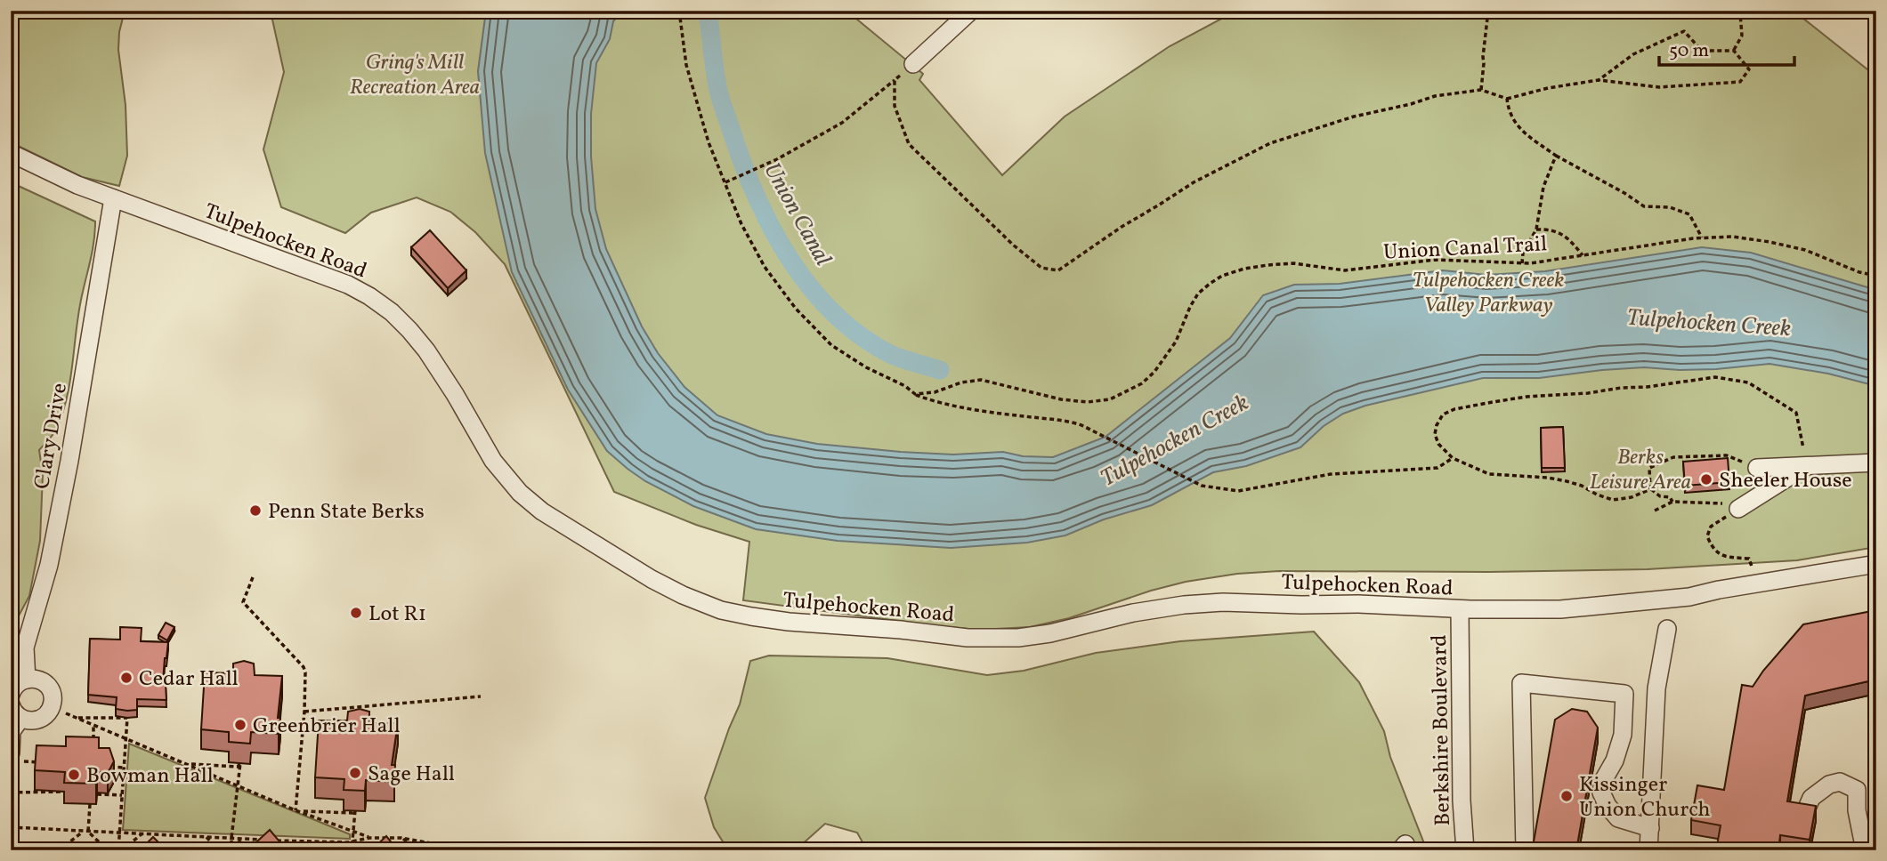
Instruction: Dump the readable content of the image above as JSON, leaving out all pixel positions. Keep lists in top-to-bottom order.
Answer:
{
  "streets": {
    "street": ["Tulpehocken Road", "Clary Drive", "Berkshire Boulevard"],
    "path": ["Union Canal Trail"]
  },
  "crossings": [
    ["Tulpehocken Road", "Clary Drive"],
    ["Tulpehocken Road", "Berkshire Boulevard"]
  ],
  "water": ["Union Canal", "Tulpehocken Creek"],
  "parks": ["Gring's Mill Recreation Area", "Tulpehocken Creek Valley Parkway", "Berks Leisure Area"],
  "places": [
    "Sheeler House",
    "Penn State Berks",
    "Lot R1",
    "Cedar Hall",
    "Greenbrier Hall",
    "Sage Hall",
    "Bowman Hall",
    "Kissinger Union Church"
  ],
  "scale_bar": "50 m"
}
